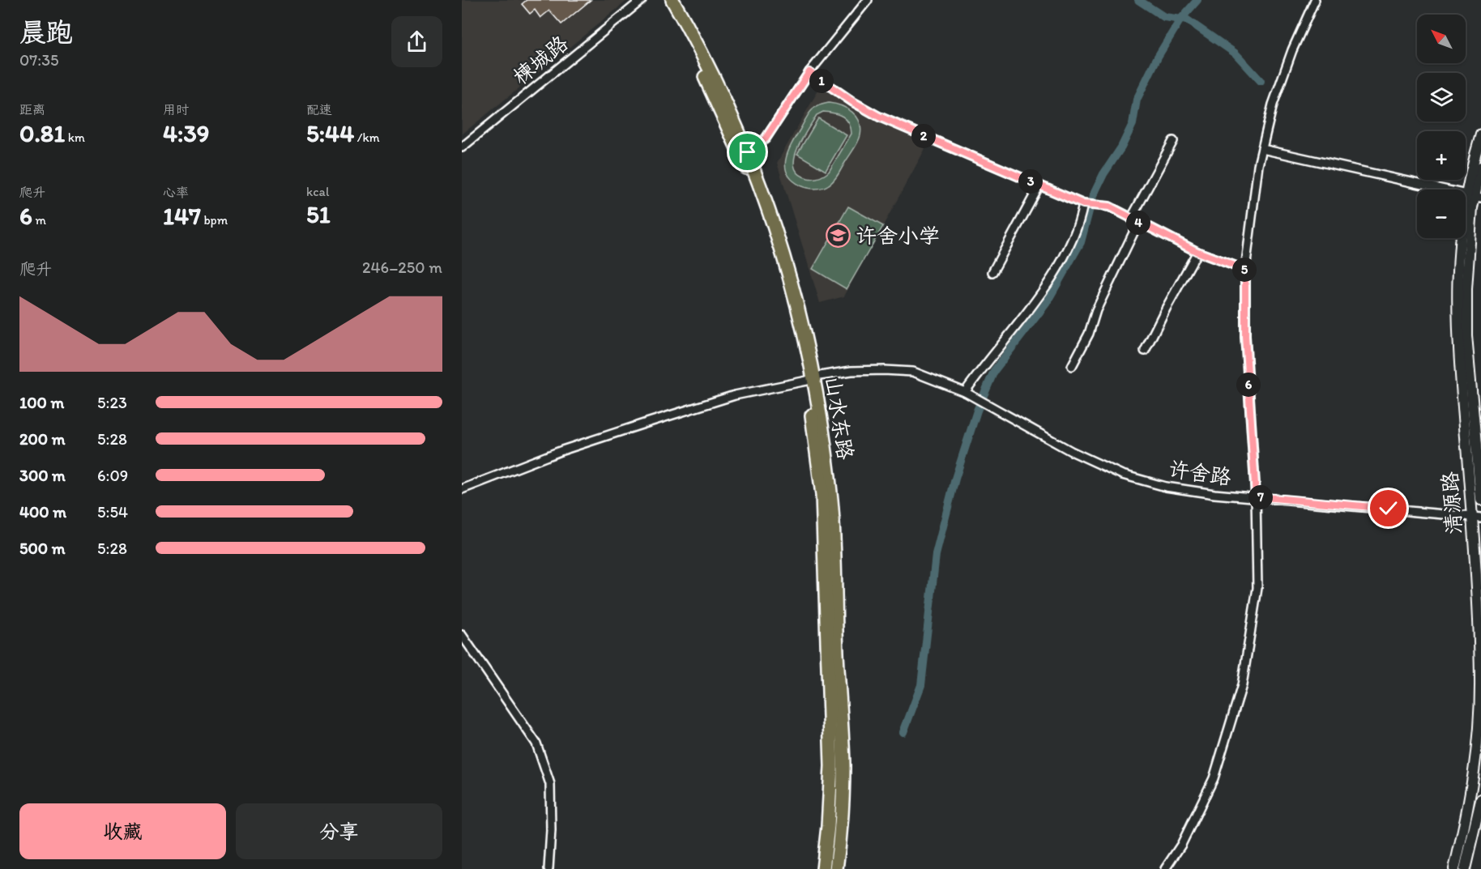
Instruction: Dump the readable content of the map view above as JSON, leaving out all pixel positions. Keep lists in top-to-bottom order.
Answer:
{
  "streets": {
    "highway": ["山水东路"],
    "street": ["楝城路", "许舍路", "清源路"]
  },
  "crossings": [
    ["山水东路", "许舍路"],
    ["许舍路", "清源路"]
  ],
  "places": {
    "school or university": ["许舍小学"]
  },
  "north": "top left",
  "page": {
    "heading": ["晨跑", "07:35"],
    "map_buttons": ["+", "−"],
    "pins": [
      "1",
      "2",
      "3",
      "4",
      "5",
      "6",
      "7"
    ],
    "stats": [
      ["距离", "0.81 km"],
      ["用时", "4:39"],
      ["配速", "5:44 /km"],
      ["爬升", "6 m"],
      ["心率", "147 bpm"],
      ["kcal", "51"]
    ],
    "chart": ["爬升", "246–250 m"],
    "list": [
      {
        "name": "100 m",
        "note": "5:23"
      },
      {
        "name": "200 m",
        "note": "5:28"
      },
      {
        "name": "300 m",
        "note": "6:09"
      },
      {
        "name": "400 m",
        "note": "5:54"
      },
      {
        "name": "500 m",
        "note": "5:28"
      }
    ],
    "buttons": ["收藏", "分享"]
  }
}
